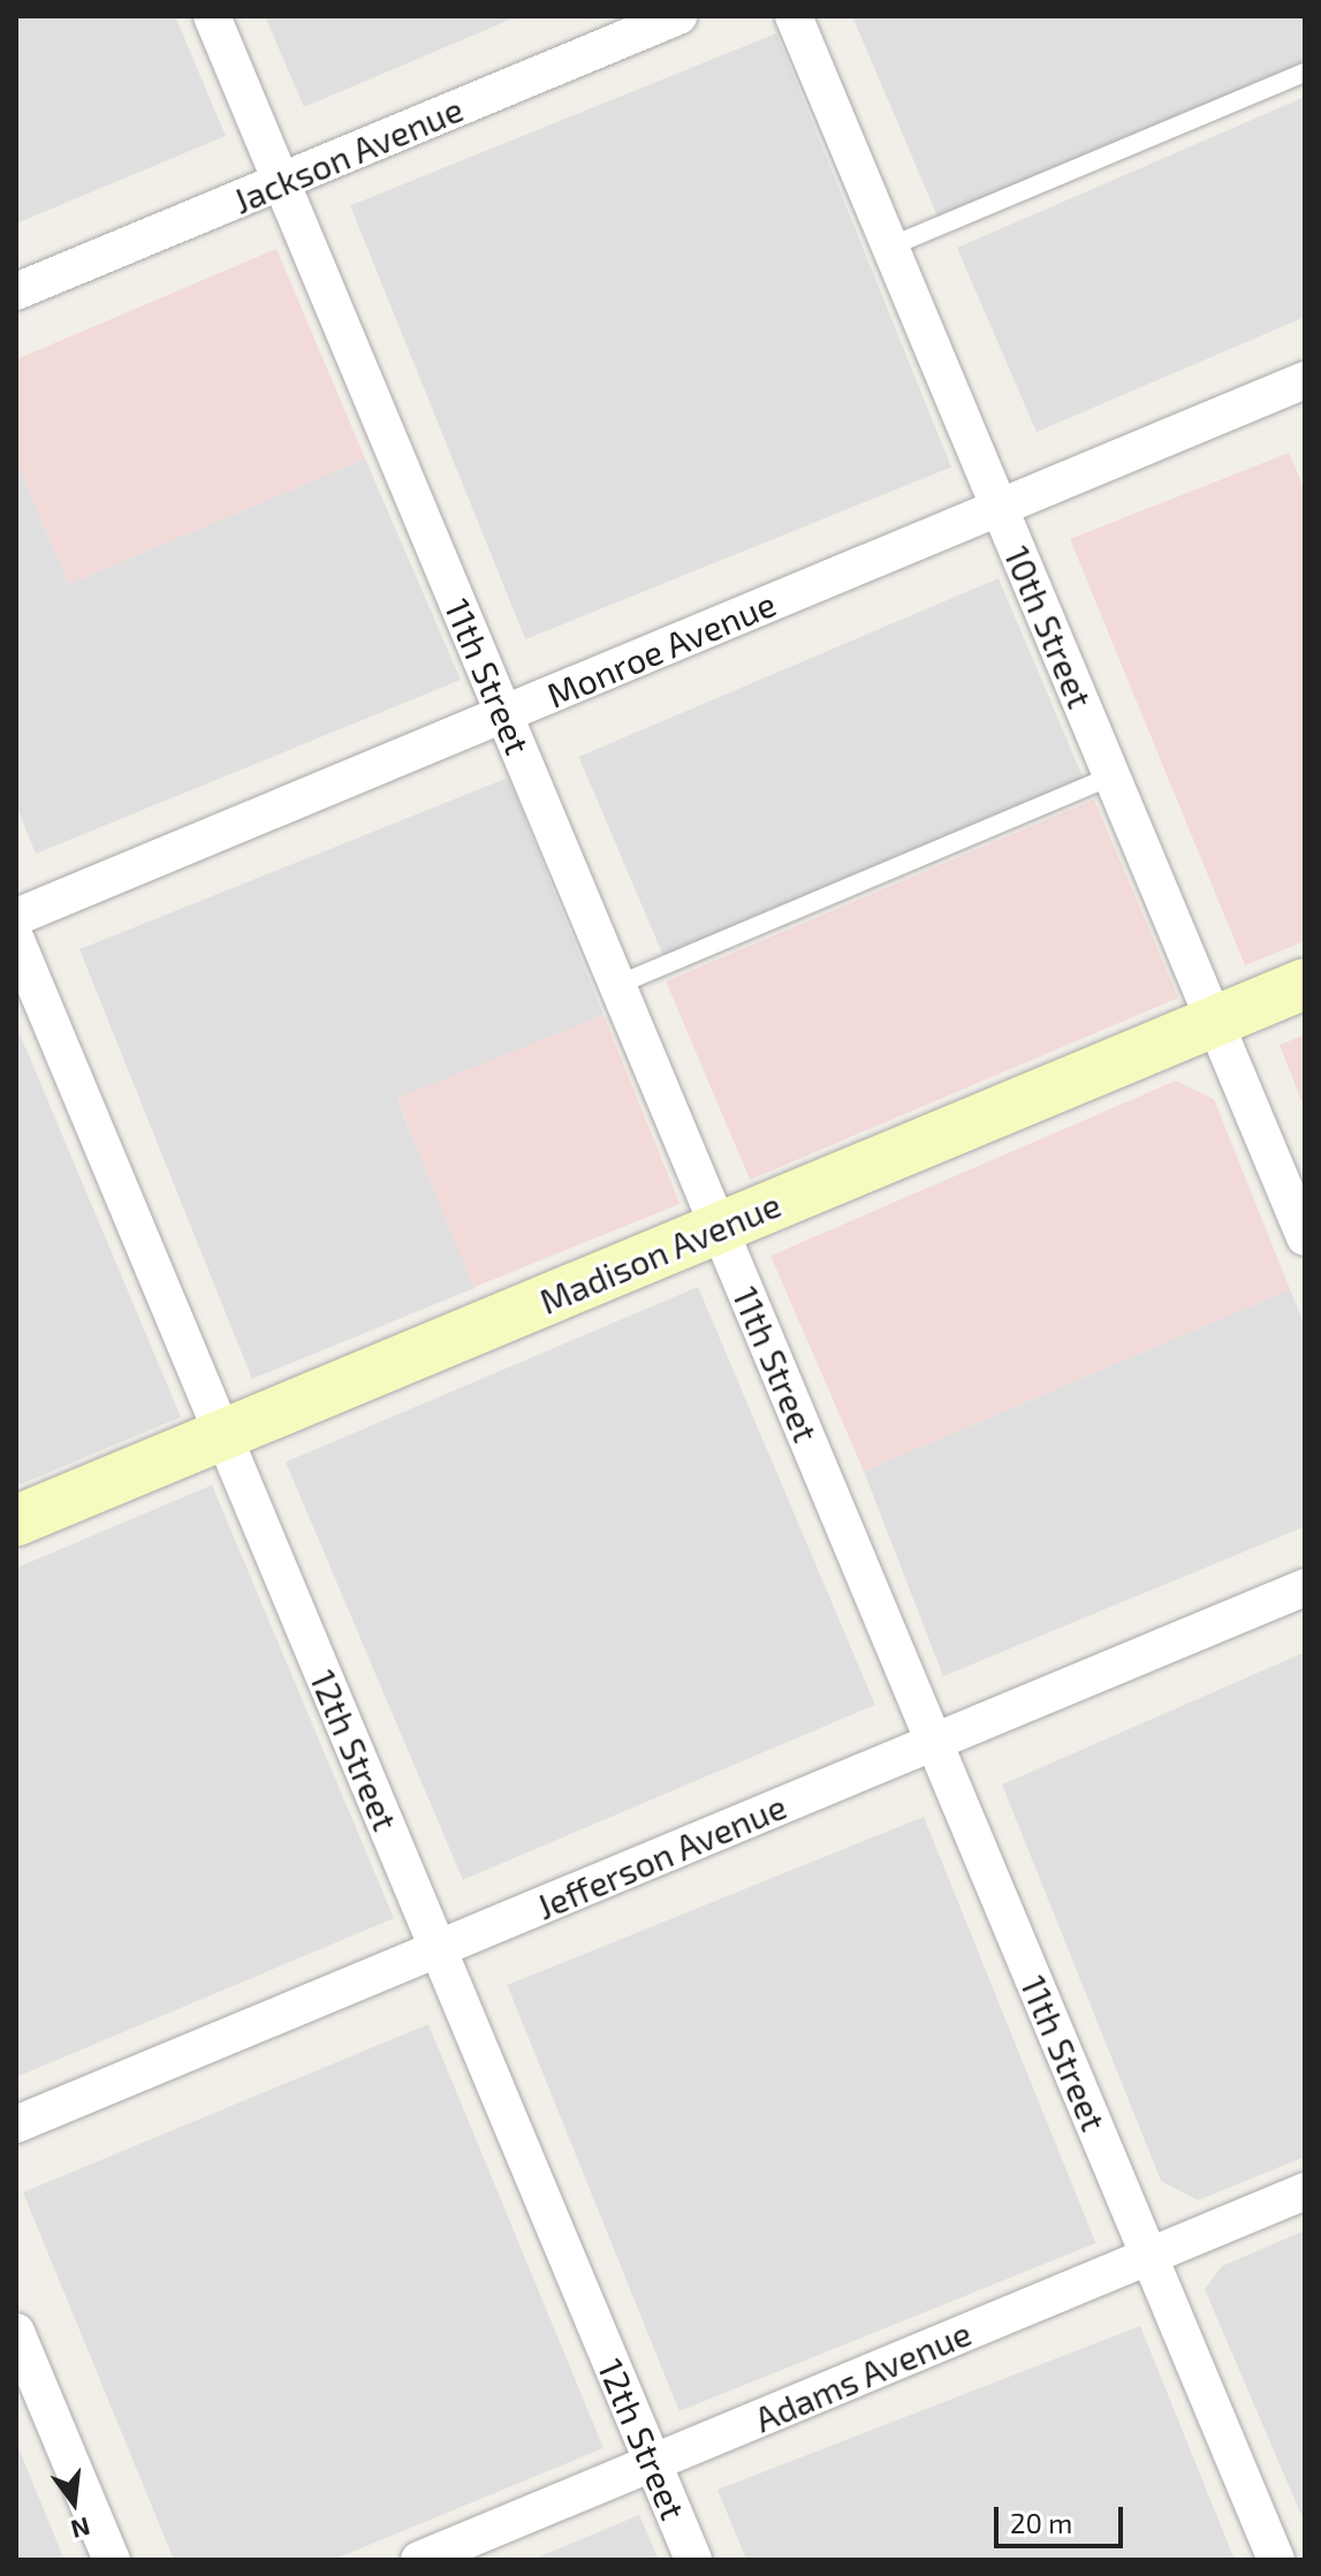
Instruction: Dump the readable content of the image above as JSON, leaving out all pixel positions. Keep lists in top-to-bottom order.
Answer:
{
  "streets": {
    "street": [
      "Jackson Avenue",
      "10th Street",
      "Monroe Avenue",
      "11th Street",
      "Madison Avenue",
      "12th Street",
      "Jefferson Avenue",
      "Adams Avenue"
    ]
  },
  "crossings": [
    ["Jackson Avenue", "11th Street"],
    ["10th Street", "Monroe Avenue"],
    ["10th Street", "Madison Avenue"],
    ["Monroe Avenue", "11th Street"],
    ["11th Street", "Madison Avenue"],
    ["11th Street", "Jefferson Avenue"],
    ["11th Street", "Adams Avenue"],
    ["Madison Avenue", "12th Street"],
    ["12th Street", "Jefferson Avenue"],
    ["12th Street", "Adams Avenue"]
  ],
  "scale_bar": "20 m",
  "north": "bottom"
}
